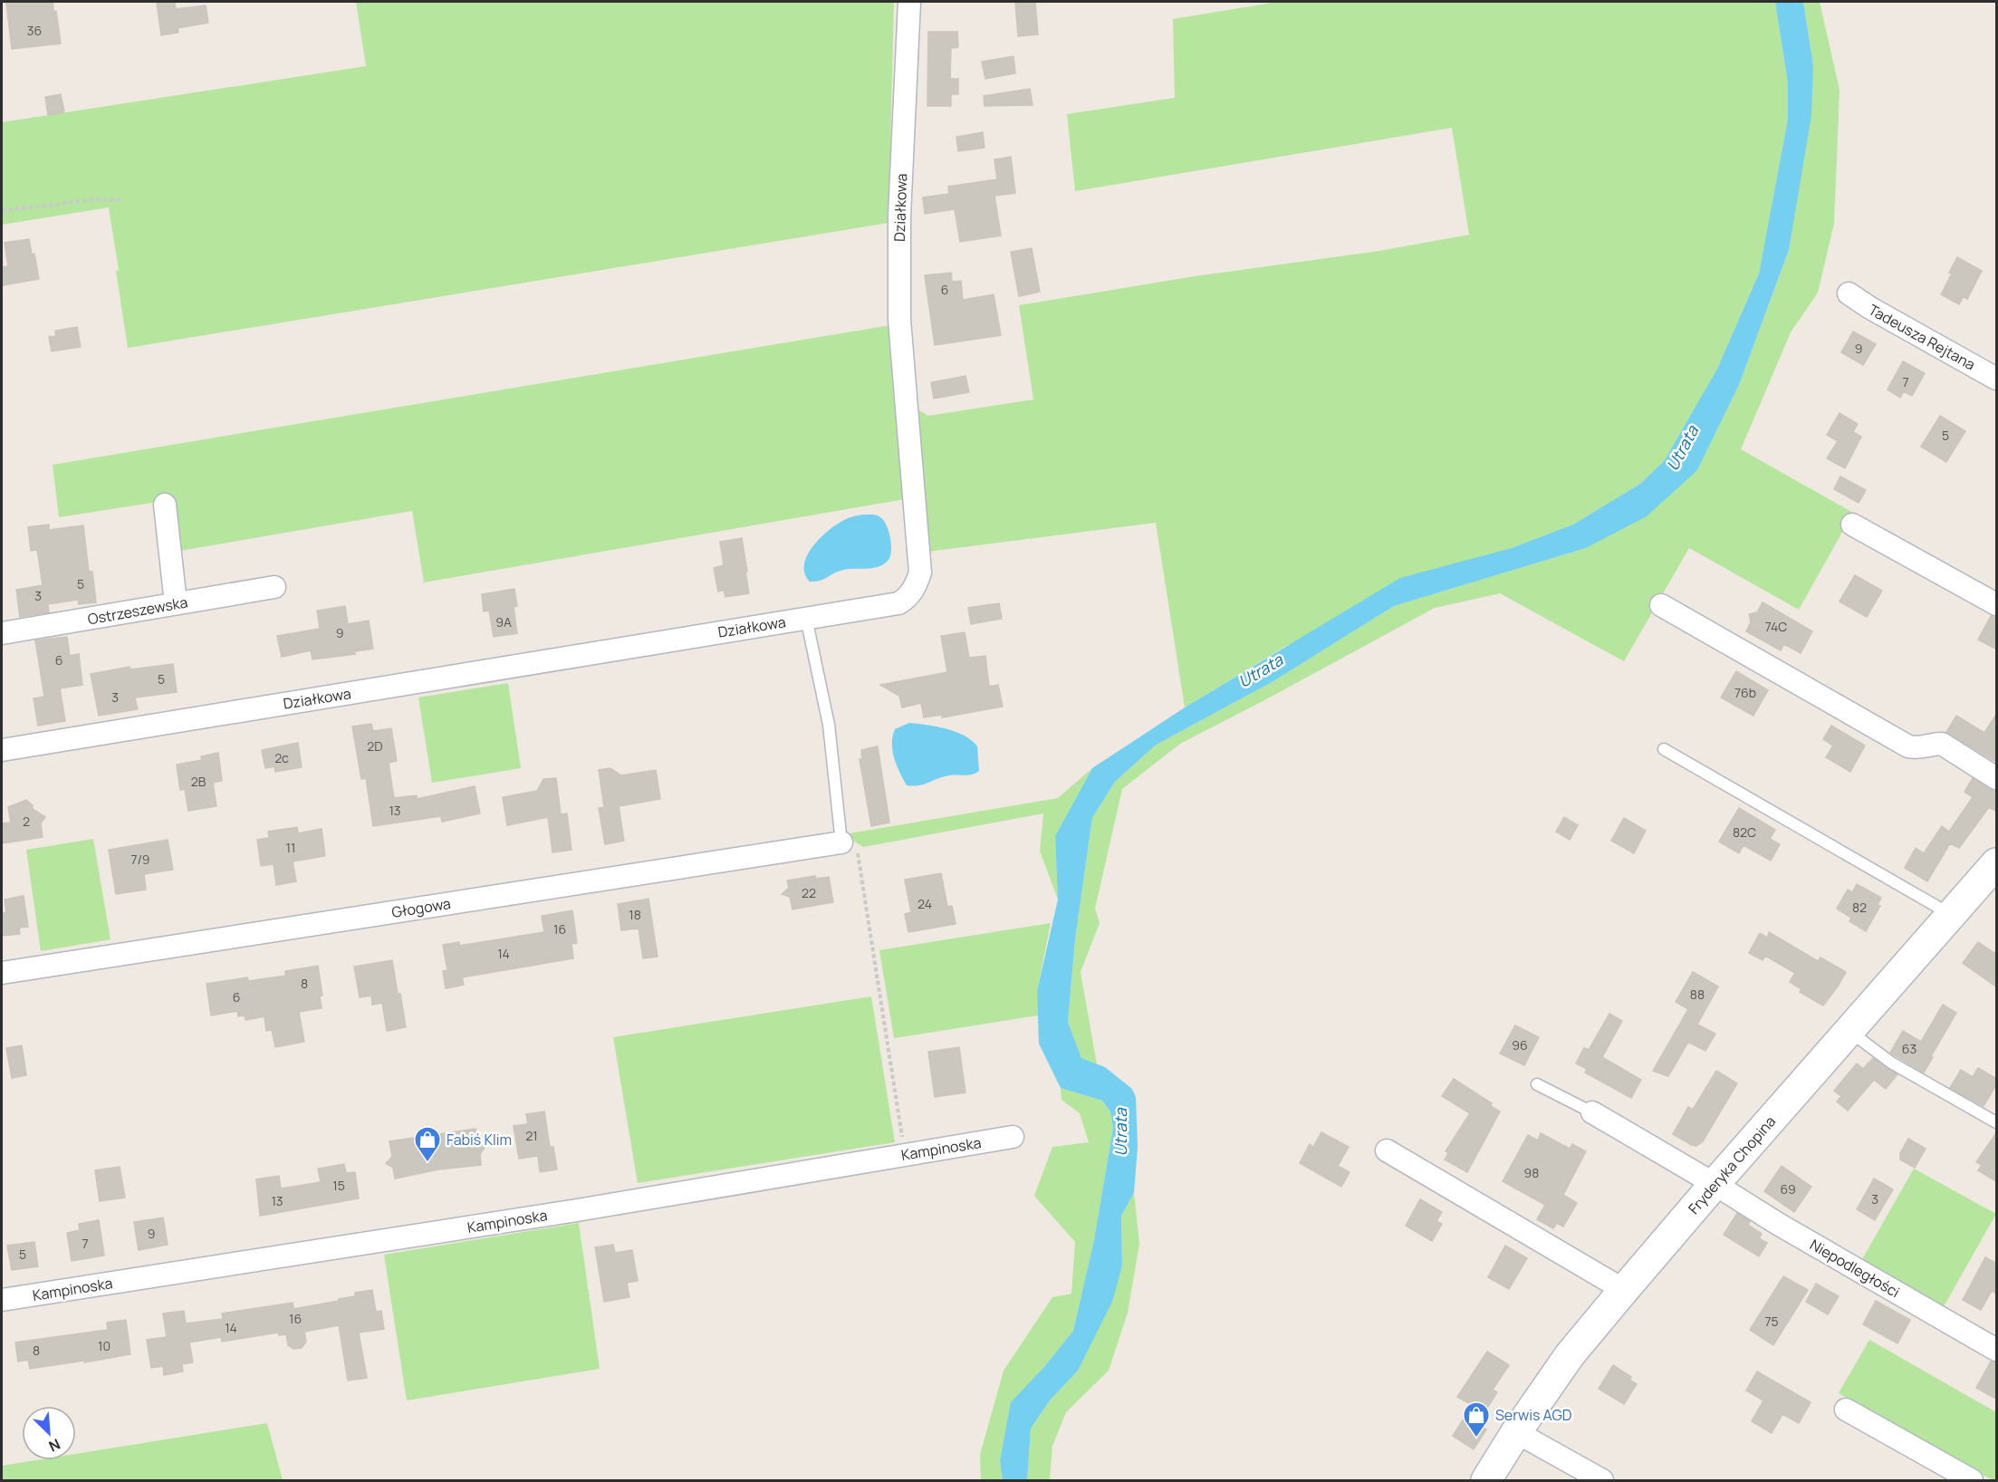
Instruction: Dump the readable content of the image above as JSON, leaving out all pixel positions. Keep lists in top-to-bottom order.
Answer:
{
  "streets": {
    "main road": ["Fryderyka Chopina"],
    "street": [
      "Działkowa",
      "Tadeusza Rejtana",
      "Ostrzeszewska",
      "Głogowa",
      "Kampinoska",
      "Niepodległości"
    ]
  },
  "crossings": [
    ["Fryderyka Chopina", "Niepodległości"]
  ],
  "water": ["Utrata"],
  "places": {
    "shop": ["Fabiś Klim", "Serwis AGD"]
  },
  "house_numbers": [
    "36",
    "6",
    "9",
    "7",
    "5",
    "5",
    "3",
    "9A",
    "74C",
    "9",
    "6",
    "5",
    "76b",
    "3",
    "2D",
    "2c",
    "2B",
    "13",
    "2",
    "82C",
    "11",
    "7/9",
    "22",
    "24",
    "82",
    "18",
    "16",
    "14",
    "8",
    "88",
    "6",
    "96",
    "63",
    "21",
    "98",
    "15",
    "69",
    "3",
    "13",
    "9",
    "7",
    "5",
    "16",
    "75",
    "14",
    "10",
    "8"
  ],
  "north": "bottom right"
}
